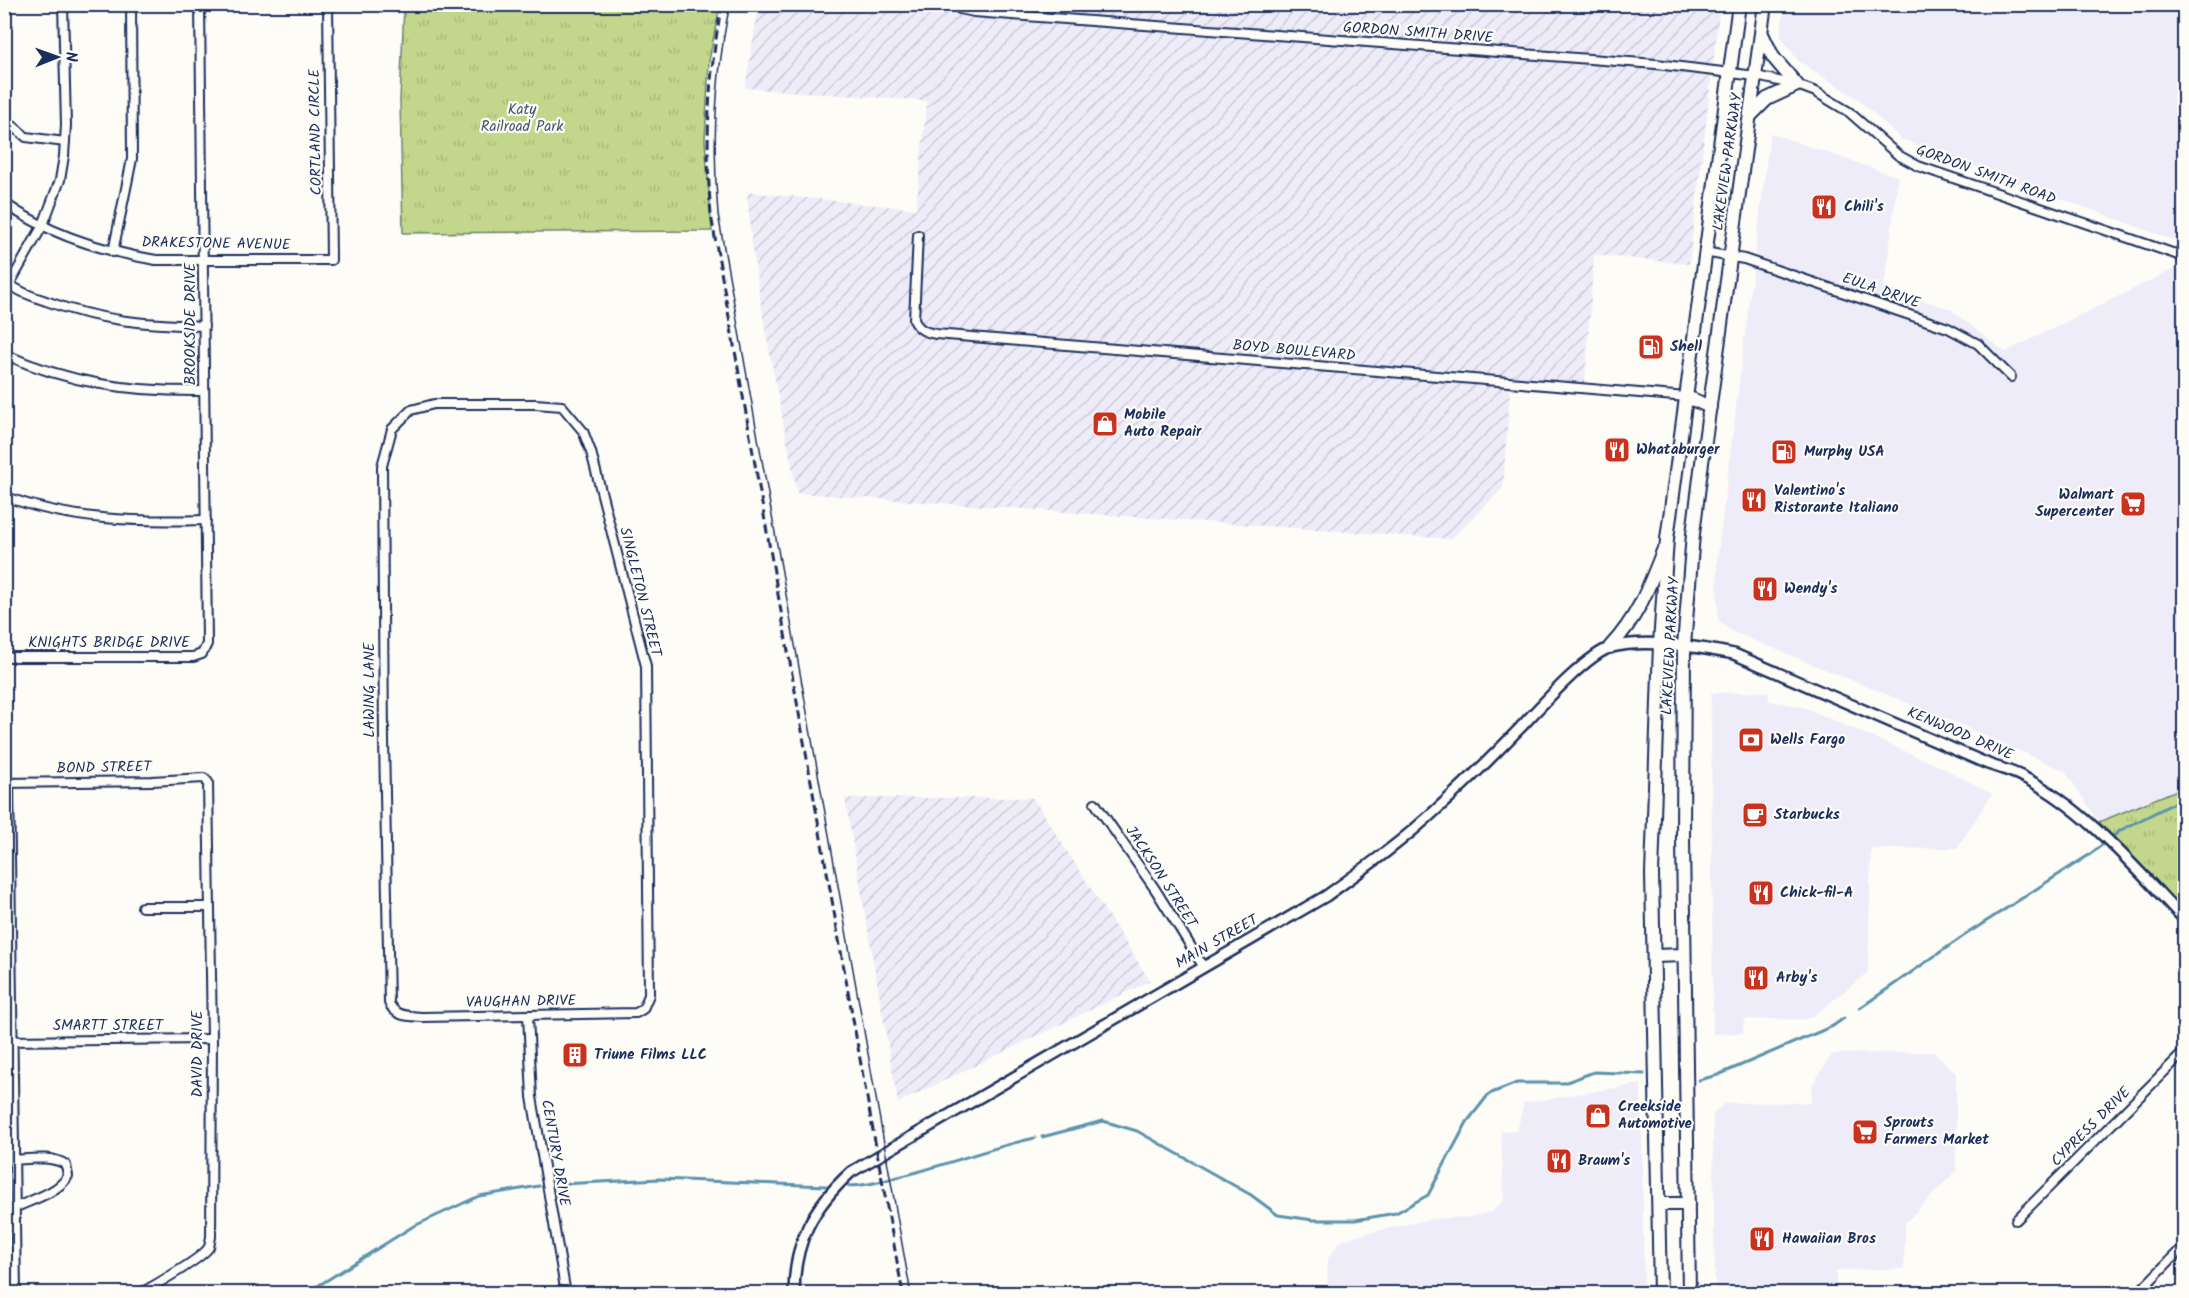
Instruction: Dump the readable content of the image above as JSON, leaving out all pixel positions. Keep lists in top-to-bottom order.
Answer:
{
  "streets": {
    "main road": ["LAKEVIEW PARKWAY"],
    "street": [
      "GORDON SMITH DRIVE",
      "CORTLAND CIRCLE",
      "GORDON SMITH ROAD",
      "DRAKESTONE AVENUE",
      "EULA DRIVE",
      "BROOKSIDE DRIVE",
      "BOYD BOULEVARD",
      "SINGLETON STREET",
      "KNIGHTS BRIDGE DRIVE",
      "LAWING LANE",
      "KENWOOD DRIVE",
      "BOND STREET",
      "JACKSON STREET",
      "MAIN STREET",
      "VAUGHAN DRIVE",
      "SMARTT STREET",
      "DAVID DRIVE",
      "CYPRESS DRIVE",
      "CENTURY DRIVE"
    ]
  },
  "crossings": [
    ["GORDON SMITH DRIVE", "LAKEVIEW PARKWAY"],
    ["GORDON SMITH DRIVE", "GORDON SMITH ROAD"],
    ["CORTLAND CIRCLE", "DRAKESTONE AVENUE"],
    ["LAKEVIEW PARKWAY", "GORDON SMITH ROAD"],
    ["LAKEVIEW PARKWAY", "EULA DRIVE"],
    ["LAKEVIEW PARKWAY", "BOYD BOULEVARD"],
    ["LAKEVIEW PARKWAY", "KENWOOD DRIVE"],
    ["DRAKESTONE AVENUE", "BROOKSIDE DRIVE"],
    ["BROOKSIDE DRIVE", "KNIGHTS BRIDGE DRIVE"],
    ["SINGLETON STREET", "LAWING LANE"],
    ["SINGLETON STREET", "VAUGHAN DRIVE"],
    ["LAWING LANE", "VAUGHAN DRIVE"],
    ["BOND STREET", "DAVID DRIVE"],
    ["JACKSON STREET", "MAIN STREET"],
    ["VAUGHAN DRIVE", "CENTURY DRIVE"],
    ["SMARTT STREET", "DAVID DRIVE"]
  ],
  "parks": ["Katy Railroad Park"],
  "places": {
    "restaurant": [
      "Chili's",
      "Whataburger",
      "Valentino's Ristorante Italiano",
      "Wendy's",
      "Chick-fil-A",
      "Arby's",
      "Braum's",
      "Hawaiian Bros"
    ],
    "fuel station": ["Shell", "Murphy USA"],
    "shop": ["Mobile Auto Repair", "Creekside Automotive"],
    "supermarket": ["Walmart Supercenter", "Sprouts Farmers Market"],
    "bank": ["Wells Fargo"],
    "cafe": ["Starbucks"],
    "building": ["Triune Films LLC"]
  },
  "north": "right"
}
